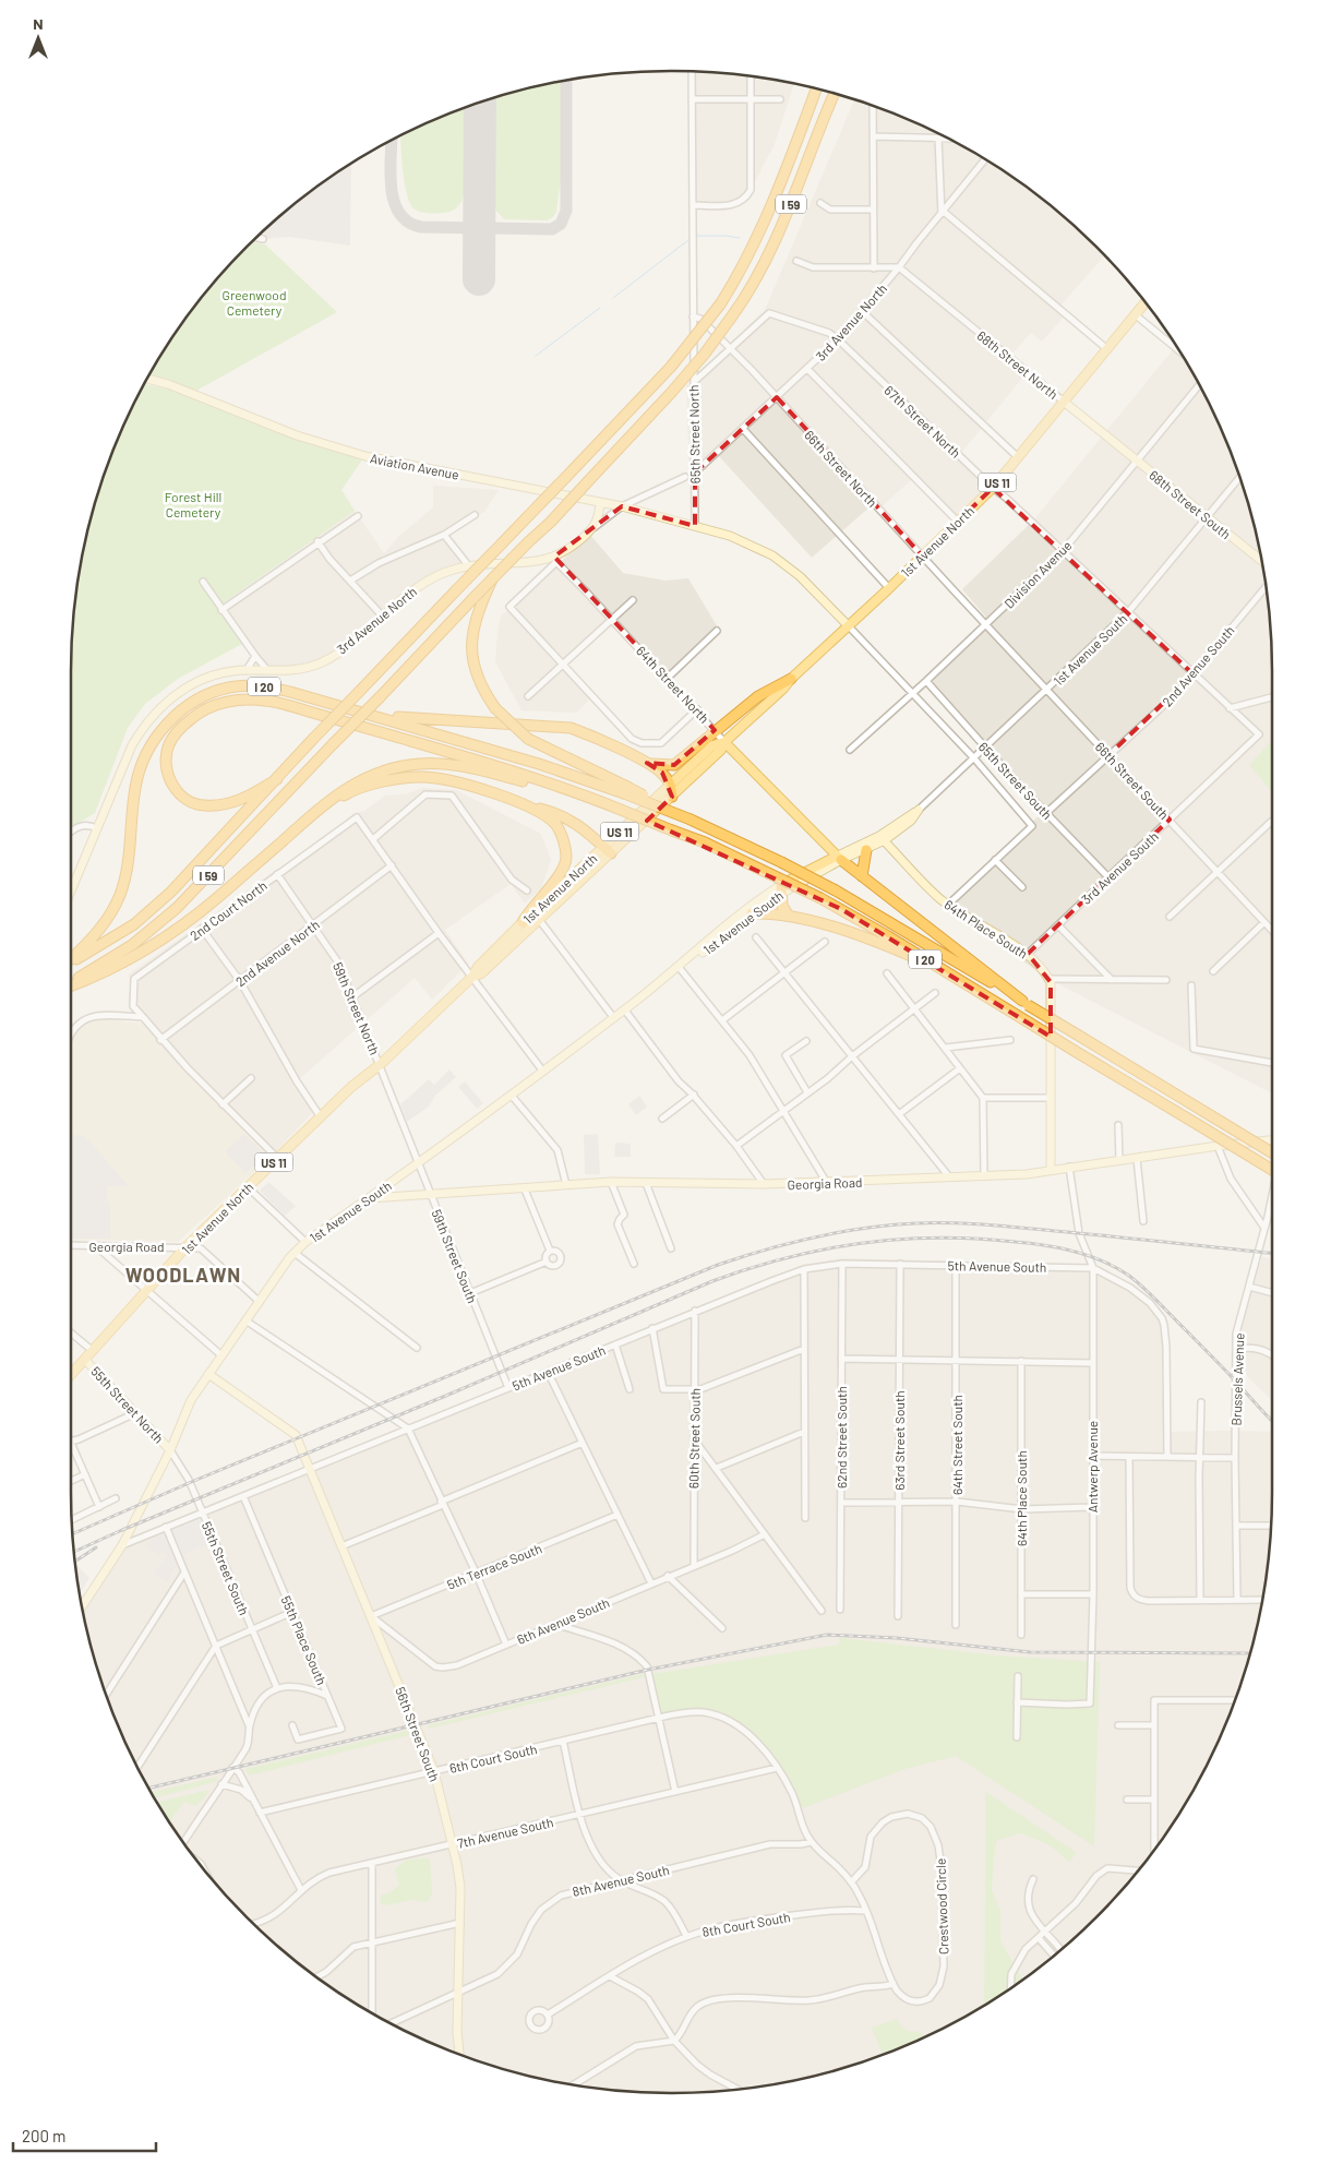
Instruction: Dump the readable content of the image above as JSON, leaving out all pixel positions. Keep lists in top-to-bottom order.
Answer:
{
  "streets": {
    "highway": ["I 59", "I 20"],
    "main road": [
      "US 11",
      "1st Avenue North",
      "1st Avenue South",
      "64th Street North"
    ],
    "street": [
      "3rd Avenue North",
      "68th Street North",
      "67th Street North",
      "65th Street North",
      "Aviation Avenue",
      "66th Street North",
      "68th Street South",
      "Division Avenue",
      "2nd Avenue South",
      "65th Street South",
      "66th Street South",
      "3rd Avenue South",
      "2nd Court North",
      "64th Place South",
      "2nd Avenue North",
      "59th Street North",
      "Georgia Road",
      "59th Street South",
      "5th Avenue South",
      "Brussels Avenue",
      "55th Street North",
      "62nd Street South",
      "60th Street South",
      "63rd Street South",
      "64th Street South",
      "Antwerp Avenue",
      "5th Terrace South",
      "55th Street South",
      "6th Avenue South",
      "55th Place South",
      "56th Street South",
      "6th Court South",
      "7th Avenue South",
      "8th Avenue South",
      "Crestwood Circle",
      "8th Court South"
    ]
  },
  "crossings": [
    ["3rd Avenue North", "68th Street North"],
    ["3rd Avenue North", "67th Street North"],
    ["3rd Avenue North", "65th Street North"],
    ["3rd Avenue North", "Aviation Avenue"],
    ["3rd Avenue North", "66th Street North"],
    ["3rd Avenue North", "64th Street North"],
    ["68th Street North", "68th Street South"],
    ["68th Street North", "1st Avenue North"],
    ["68th Street North", "Division Avenue"],
    ["67th Street North", "66th Street North"],
    ["67th Street North", "1st Avenue North"],
    ["67th Street North", "Division Avenue"],
    ["67th Street North", "1st Avenue South"],
    ["67th Street North", "2nd Avenue South"],
    ["67th Street North", "3rd Avenue South"],
    ["65th Street North", "Aviation Avenue"],
    ["65th Street North", "66th Street North"],
    ["66th Street North", "1st Avenue North"],
    ["66th Street North", "Division Avenue"],
    ["66th Street North", "66th Street South"],
    ["68th Street South", "Division Avenue"],
    ["68th Street South", "1st Avenue South"],
    ["1st Avenue North", "64th Street North"],
    ["1st Avenue North", "59th Street North"],
    ["1st Avenue North", "Georgia Road"],
    ["1st Avenue North", "55th Street North"],
    ["Division Avenue", "65th Street South"],
    ["Division Avenue", "66th Street South"],
    ["1st Avenue South", "64th Street North"],
    ["1st Avenue South", "65th Street South"],
    ["1st Avenue South", "66th Street South"],
    ["1st Avenue South", "64th Place South"],
    ["1st Avenue South", "Georgia Road"],
    ["1st Avenue South", "59th Street South"],
    ["1st Avenue South", "5th Avenue South"],
    ["1st Avenue South", "55th Street North"],
    ["1st Avenue South", "55th Street South"],
    ["1st Avenue South", "56th Street South"],
    ["2nd Avenue South", "65th Street South"],
    ["2nd Avenue South", "66th Street South"],
    ["65th Street South", "3rd Avenue South"],
    ["66th Street South", "3rd Avenue South"],
    ["3rd Avenue South", "64th Place South"],
    ["2nd Court North", "59th Street North"],
    ["2nd Avenue North", "59th Street North"],
    ["59th Street North", "59th Street South"],
    ["Georgia Road", "59th Street South"],
    ["Georgia Road", "Antwerp Avenue"],
    ["59th Street South", "5th Avenue South"],
    ["5th Avenue South", "62nd Street South"],
    ["5th Avenue South", "60th Street South"],
    ["5th Avenue South", "63rd Street South"],
    ["5th Avenue South", "64th Street South"],
    ["5th Avenue South", "Antwerp Avenue"],
    ["5th Avenue South", "55th Street South"],
    ["5th Avenue South", "55th Place South"],
    ["5th Avenue South", "56th Street South"],
    ["55th Street North", "55th Street South"],
    ["60th Street South", "6th Avenue South"],
    ["5th Terrace South", "6th Avenue South"],
    ["5th Terrace South", "56th Street South"],
    ["6th Avenue South", "56th Street South"],
    ["56th Street South", "6th Court South"],
    ["56th Street South", "7th Avenue South"],
    ["56th Street South", "8th Avenue South"],
    ["6th Court South", "7th Avenue South"]
  ],
  "districts": ["WOODLAWN"],
  "parks": ["Greenwood Cemetery", "Forest Hill Cemetery"],
  "scale_bar": "200 m",
  "north": "top"
}
